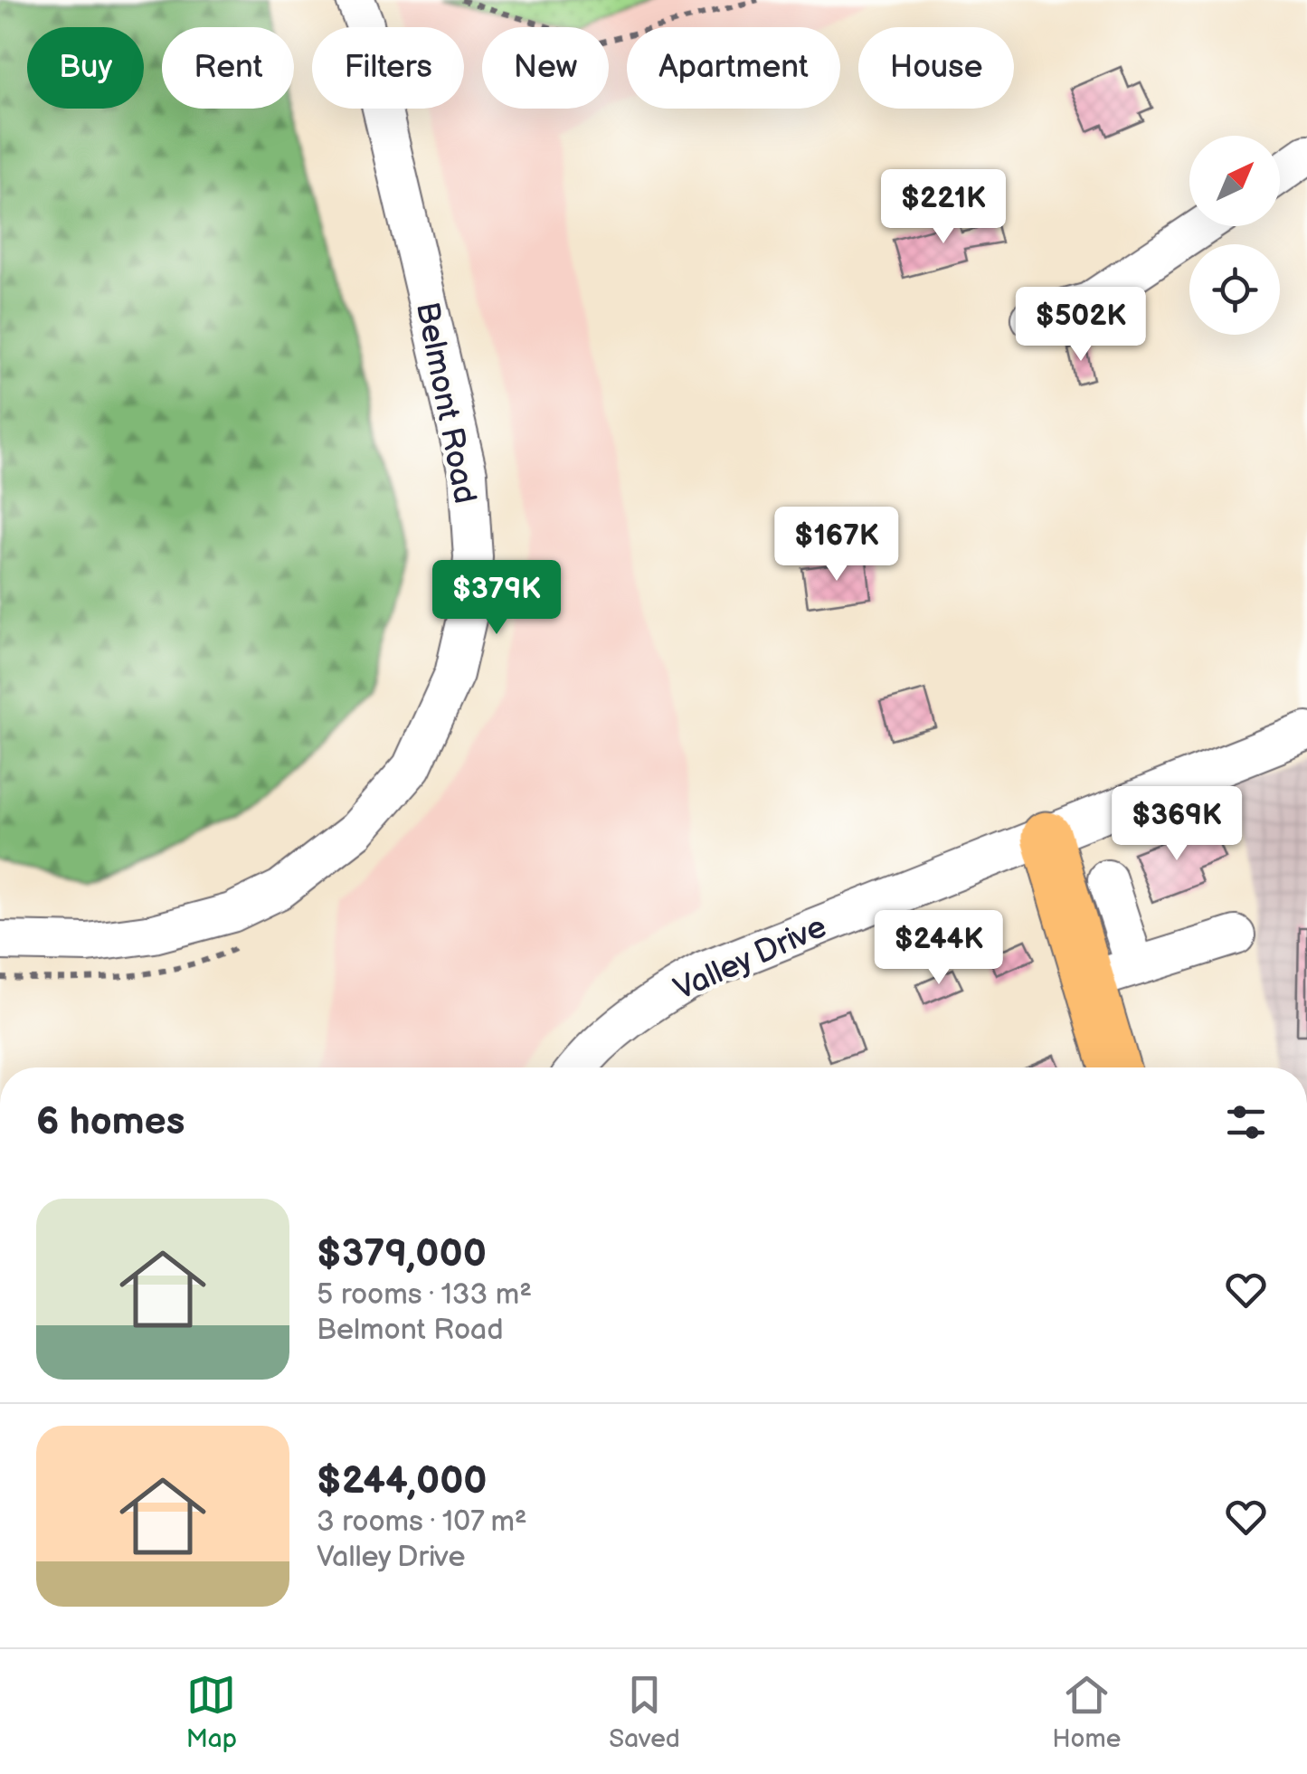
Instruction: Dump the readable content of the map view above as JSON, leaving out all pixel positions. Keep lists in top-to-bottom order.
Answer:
{
  "streets": {
    "street": ["Belmont Road", "Valley Drive"]
  },
  "north": "top right",
  "page": {
    "chip": [
      "Buy",
      "Rent",
      "Filters",
      "New",
      "Apartment",
      "House"
    ],
    "price": [
      "$221K",
      "$502K",
      "$167K",
      "$379K",
      "$369K",
      "$244K"
    ],
    "heading": "6 homes",
    "list": [
      {
        "name": "$379,000",
        "note": "5 rooms · 133 m² · Belmont Road"
      },
      {
        "name": "$244,000",
        "note": "3 rooms · 107 m² · Valley Drive"
      }
    ],
    "tabs": ["Map", "Saved", "Home"]
  }
}
